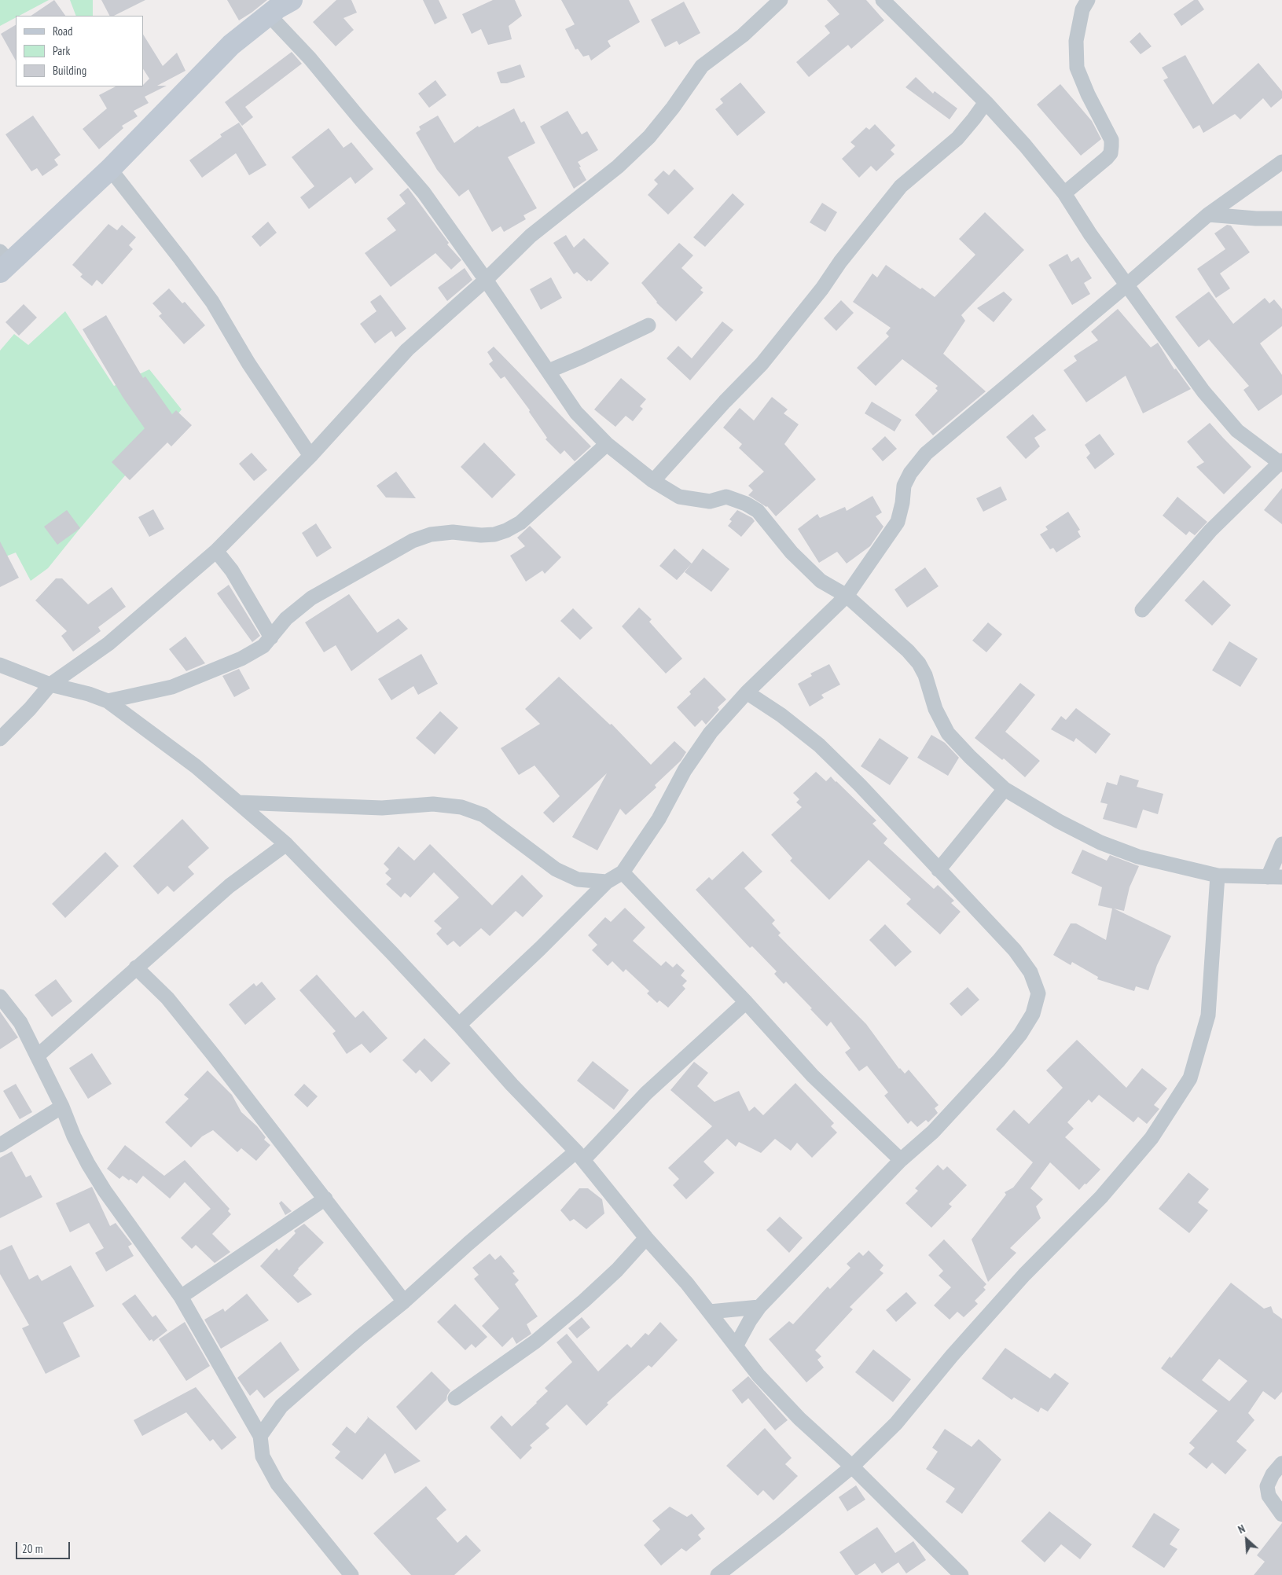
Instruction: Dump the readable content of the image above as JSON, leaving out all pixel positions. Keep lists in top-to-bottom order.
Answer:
{
  "legend": ["Road", "Park", "Building"],
  "scale_bar": "20 m",
  "north": "top left"
}
